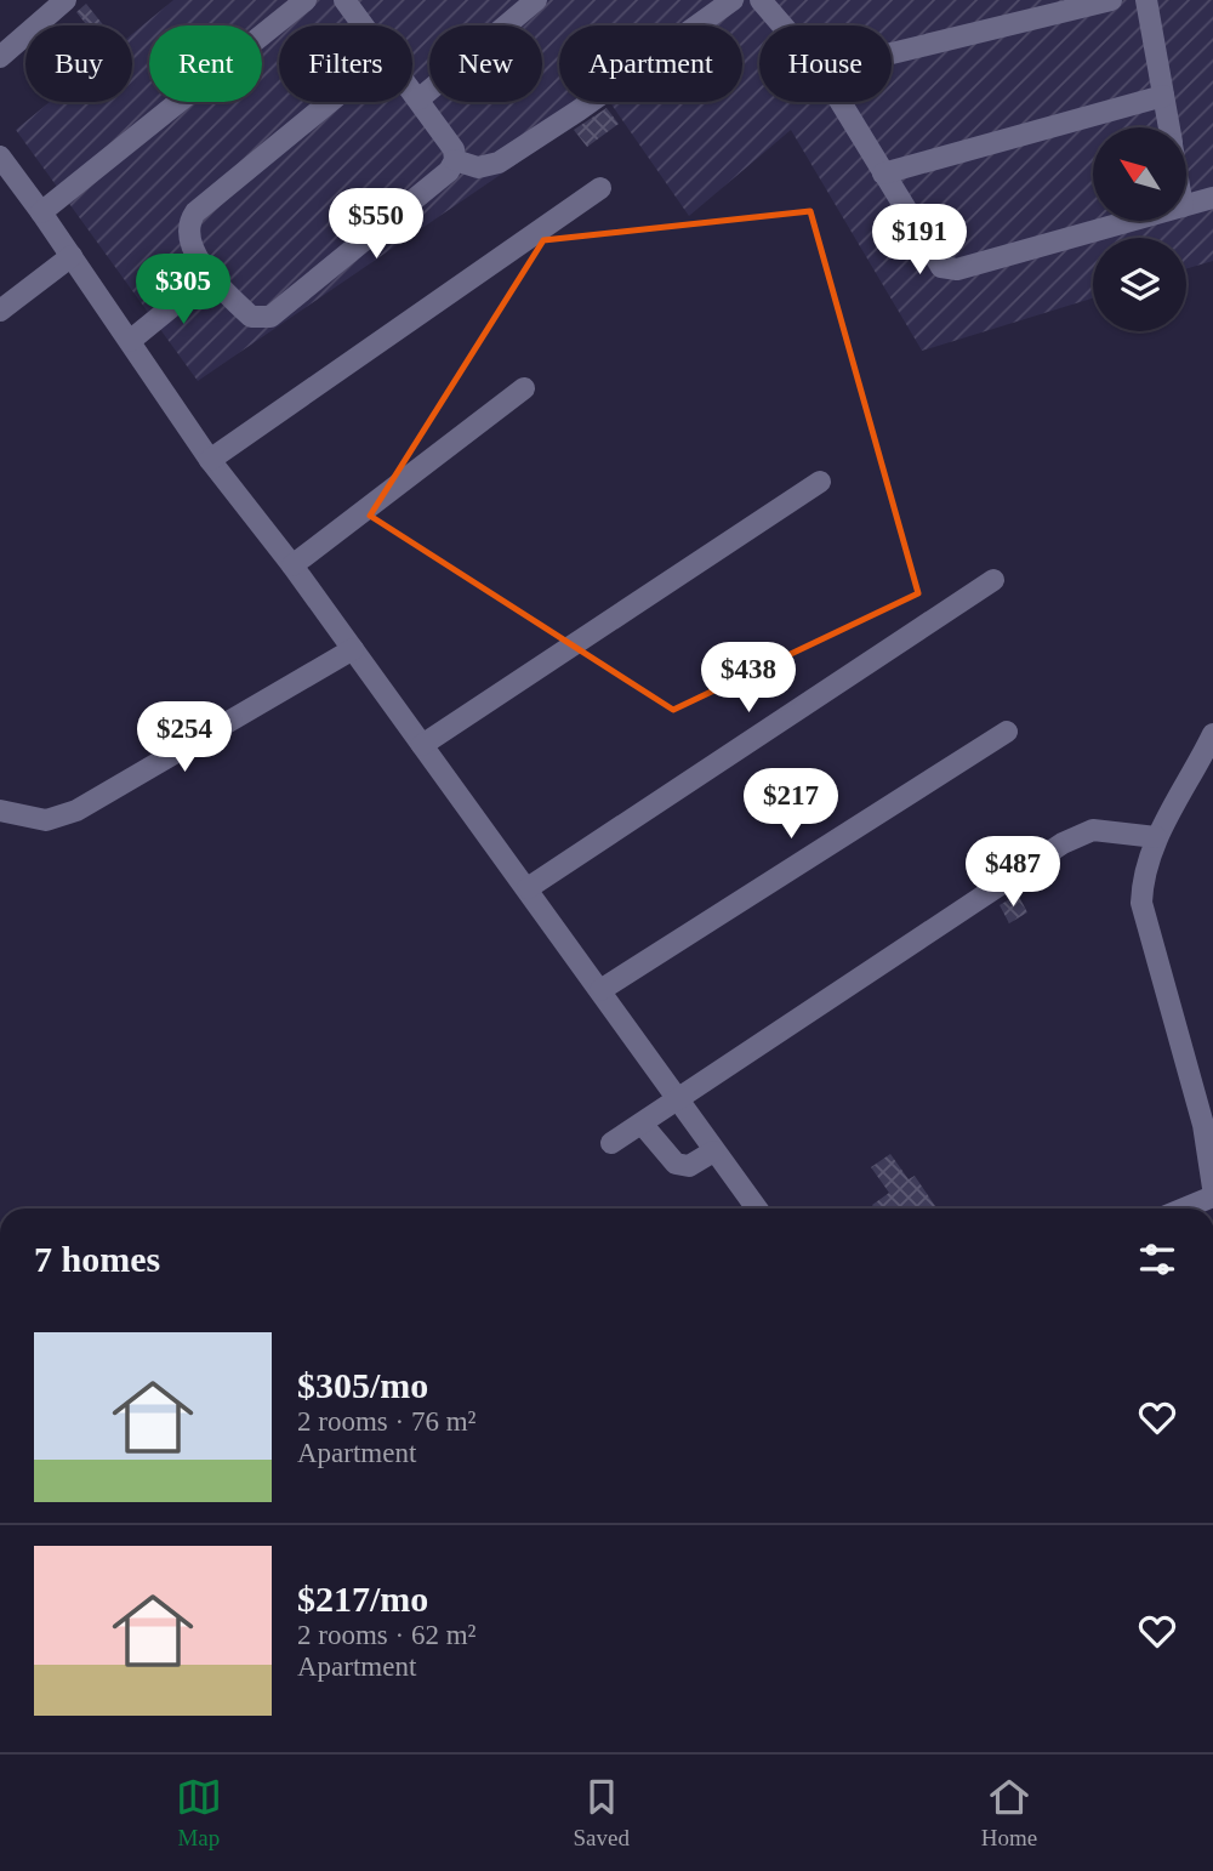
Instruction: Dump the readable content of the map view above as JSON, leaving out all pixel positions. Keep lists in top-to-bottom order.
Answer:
{
  "north": "top left",
  "page": {
    "chip": [
      "Buy",
      "Rent",
      "Filters",
      "New",
      "Apartment",
      "House"
    ],
    "price": [
      "$550",
      "$191",
      "$305",
      "$438",
      "$254",
      "$217",
      "$487"
    ],
    "heading": "7 homes",
    "list": [
      {
        "name": "$305/mo",
        "note": "2 rooms · 76 m² · Apartment"
      },
      {
        "name": "$217/mo",
        "note": "2 rooms · 62 m² · Apartment"
      }
    ],
    "tabs": ["Map", "Saved", "Home"]
  }
}
